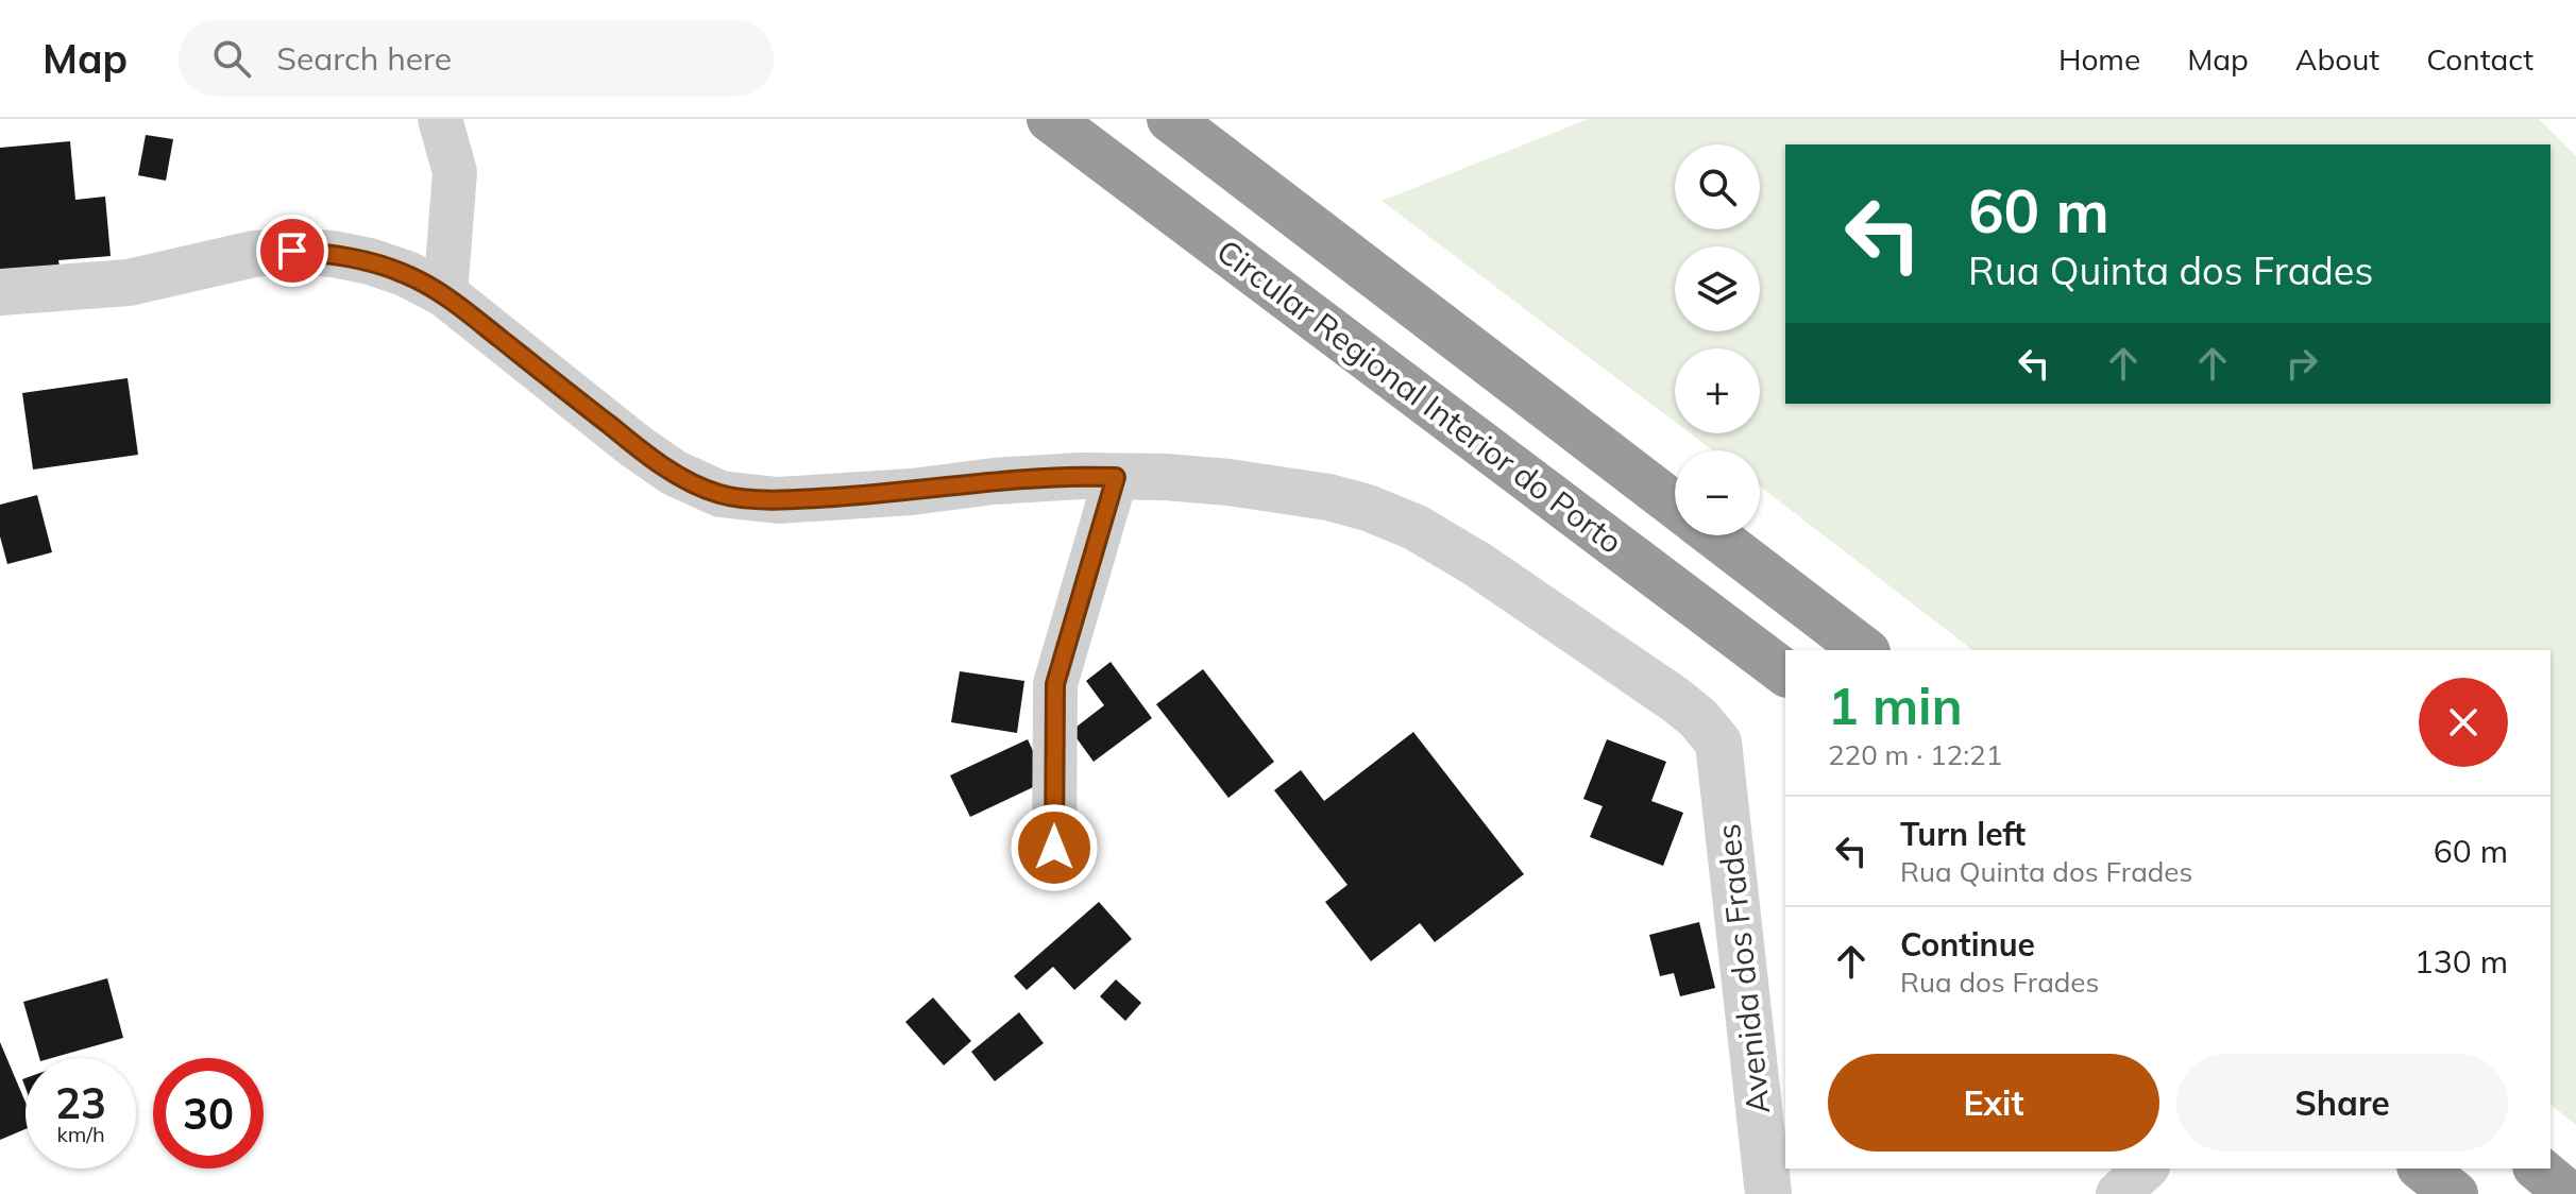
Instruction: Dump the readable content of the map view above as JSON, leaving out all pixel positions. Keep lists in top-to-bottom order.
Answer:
{
  "streets": {
    "highway": ["Circular Regional Interior do Porto"],
    "street": ["Avenida dos Frades"]
  },
  "page": {
    "header": "Map",
    "search": "Search here",
    "nav": [
      "Home",
      "Map",
      "About",
      "Contact"
    ],
    "map_buttons": ["+", "−"],
    "turn": ["60 m", "Rua Quinta dos Frades"],
    "heading": ["1 min", "220 m · 12:21"],
    "list": [
      {
        "name": "Turn left",
        "note": "Rua Quinta dos Frades",
        "value": "60 m"
      },
      {
        "name": "Continue",
        "note": "Rua dos Frades",
        "value": "130 m"
      }
    ],
    "buttons": ["Exit", "Share"],
    "speed": "23 km/h",
    "limit": "30"
  }
}
